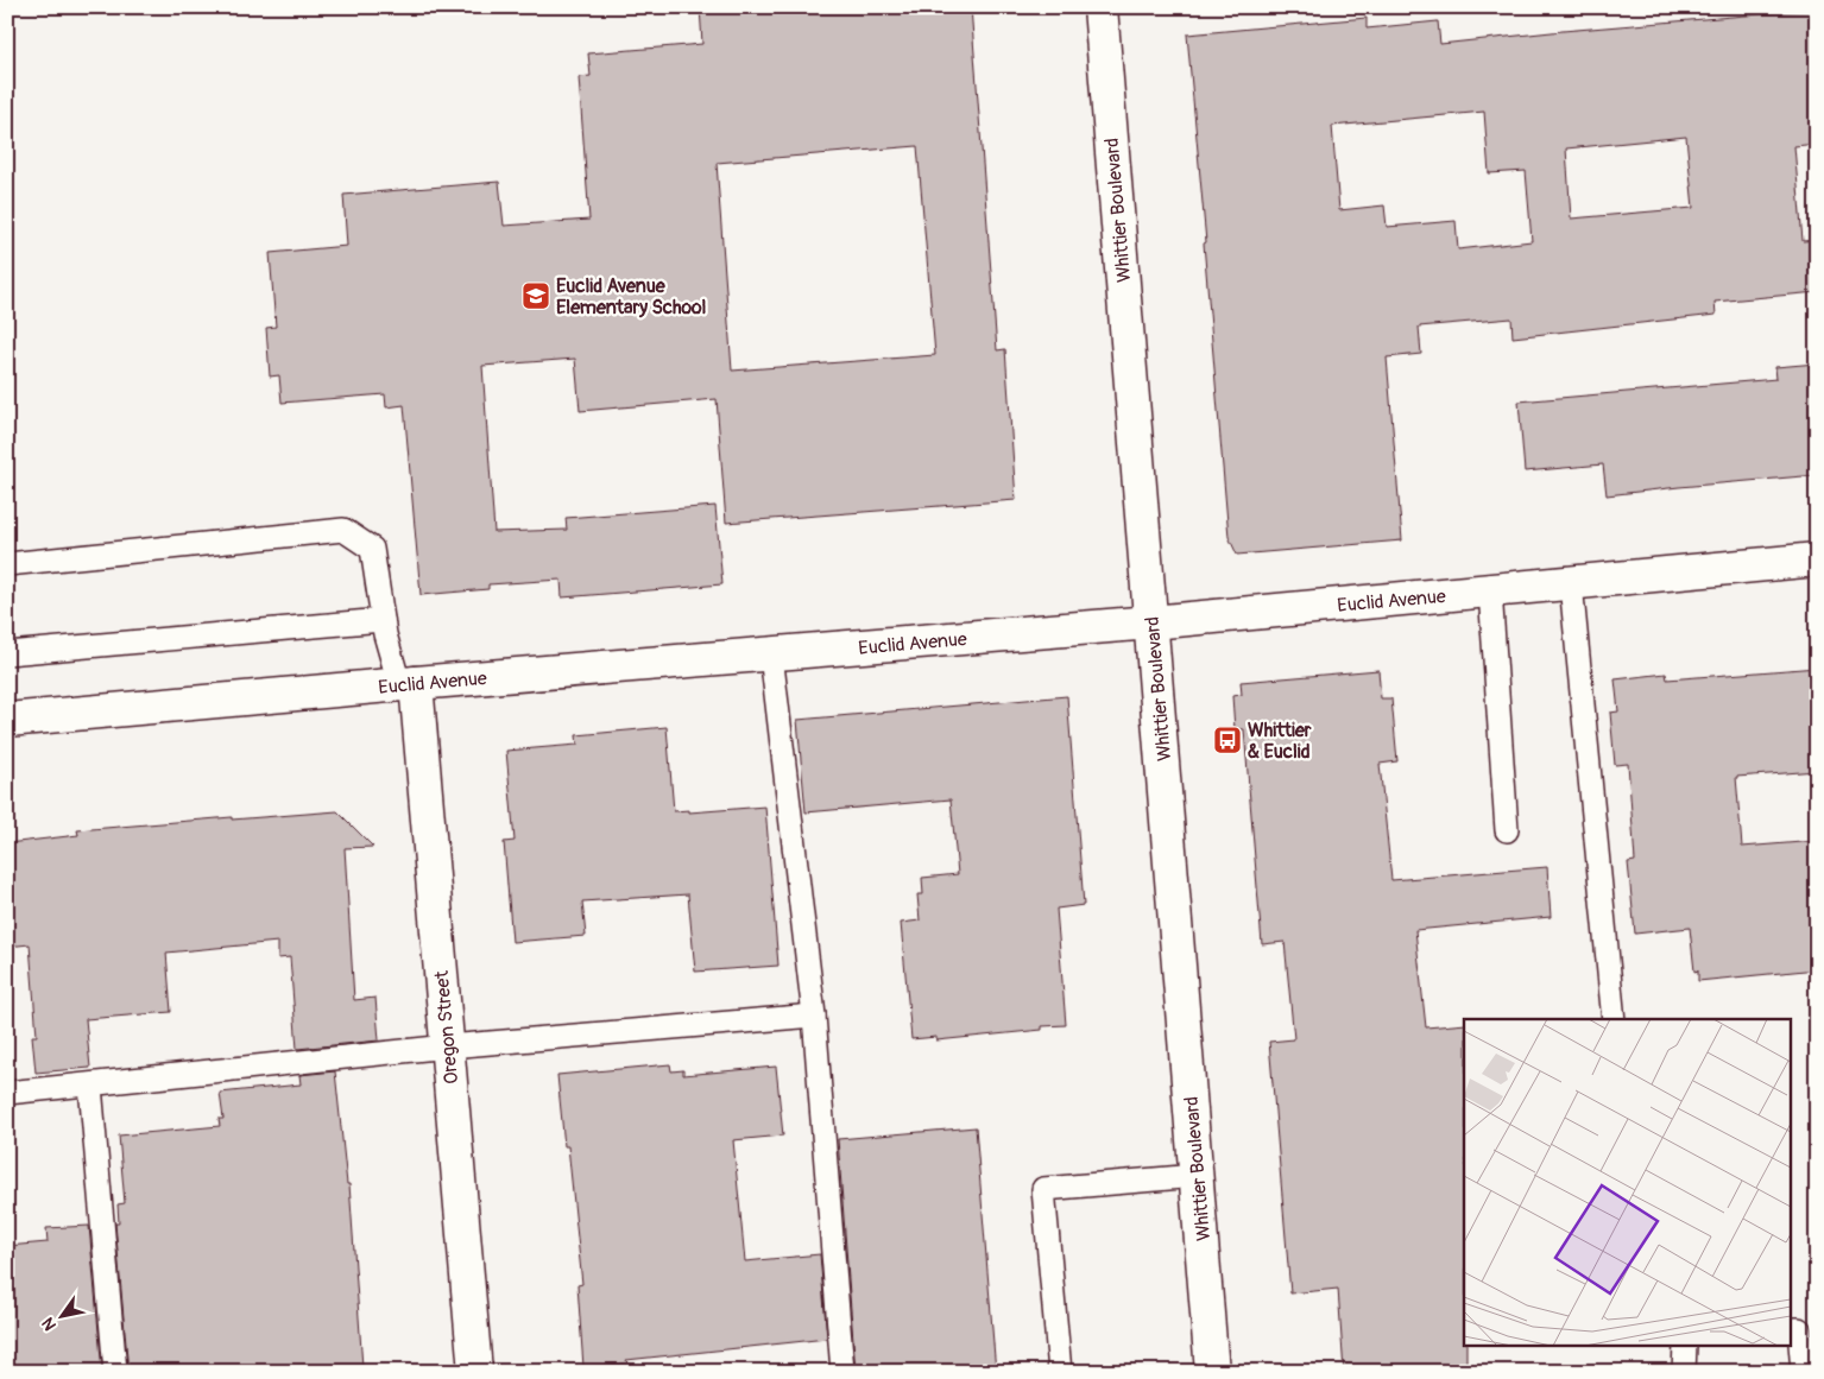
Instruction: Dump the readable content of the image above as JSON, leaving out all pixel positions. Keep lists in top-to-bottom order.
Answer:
{
  "streets": {
    "street": ["Whittier Boulevard", "Euclid Avenue", "Oregon Street"]
  },
  "crossings": [
    ["Whittier Boulevard", "Euclid Avenue"],
    ["Euclid Avenue", "Oregon Street"]
  ],
  "places": {
    "school or university": ["Euclid Avenue Elementary School"],
    "bus stop": ["Whittier & Euclid"]
  },
  "north": "bottom left"
}
